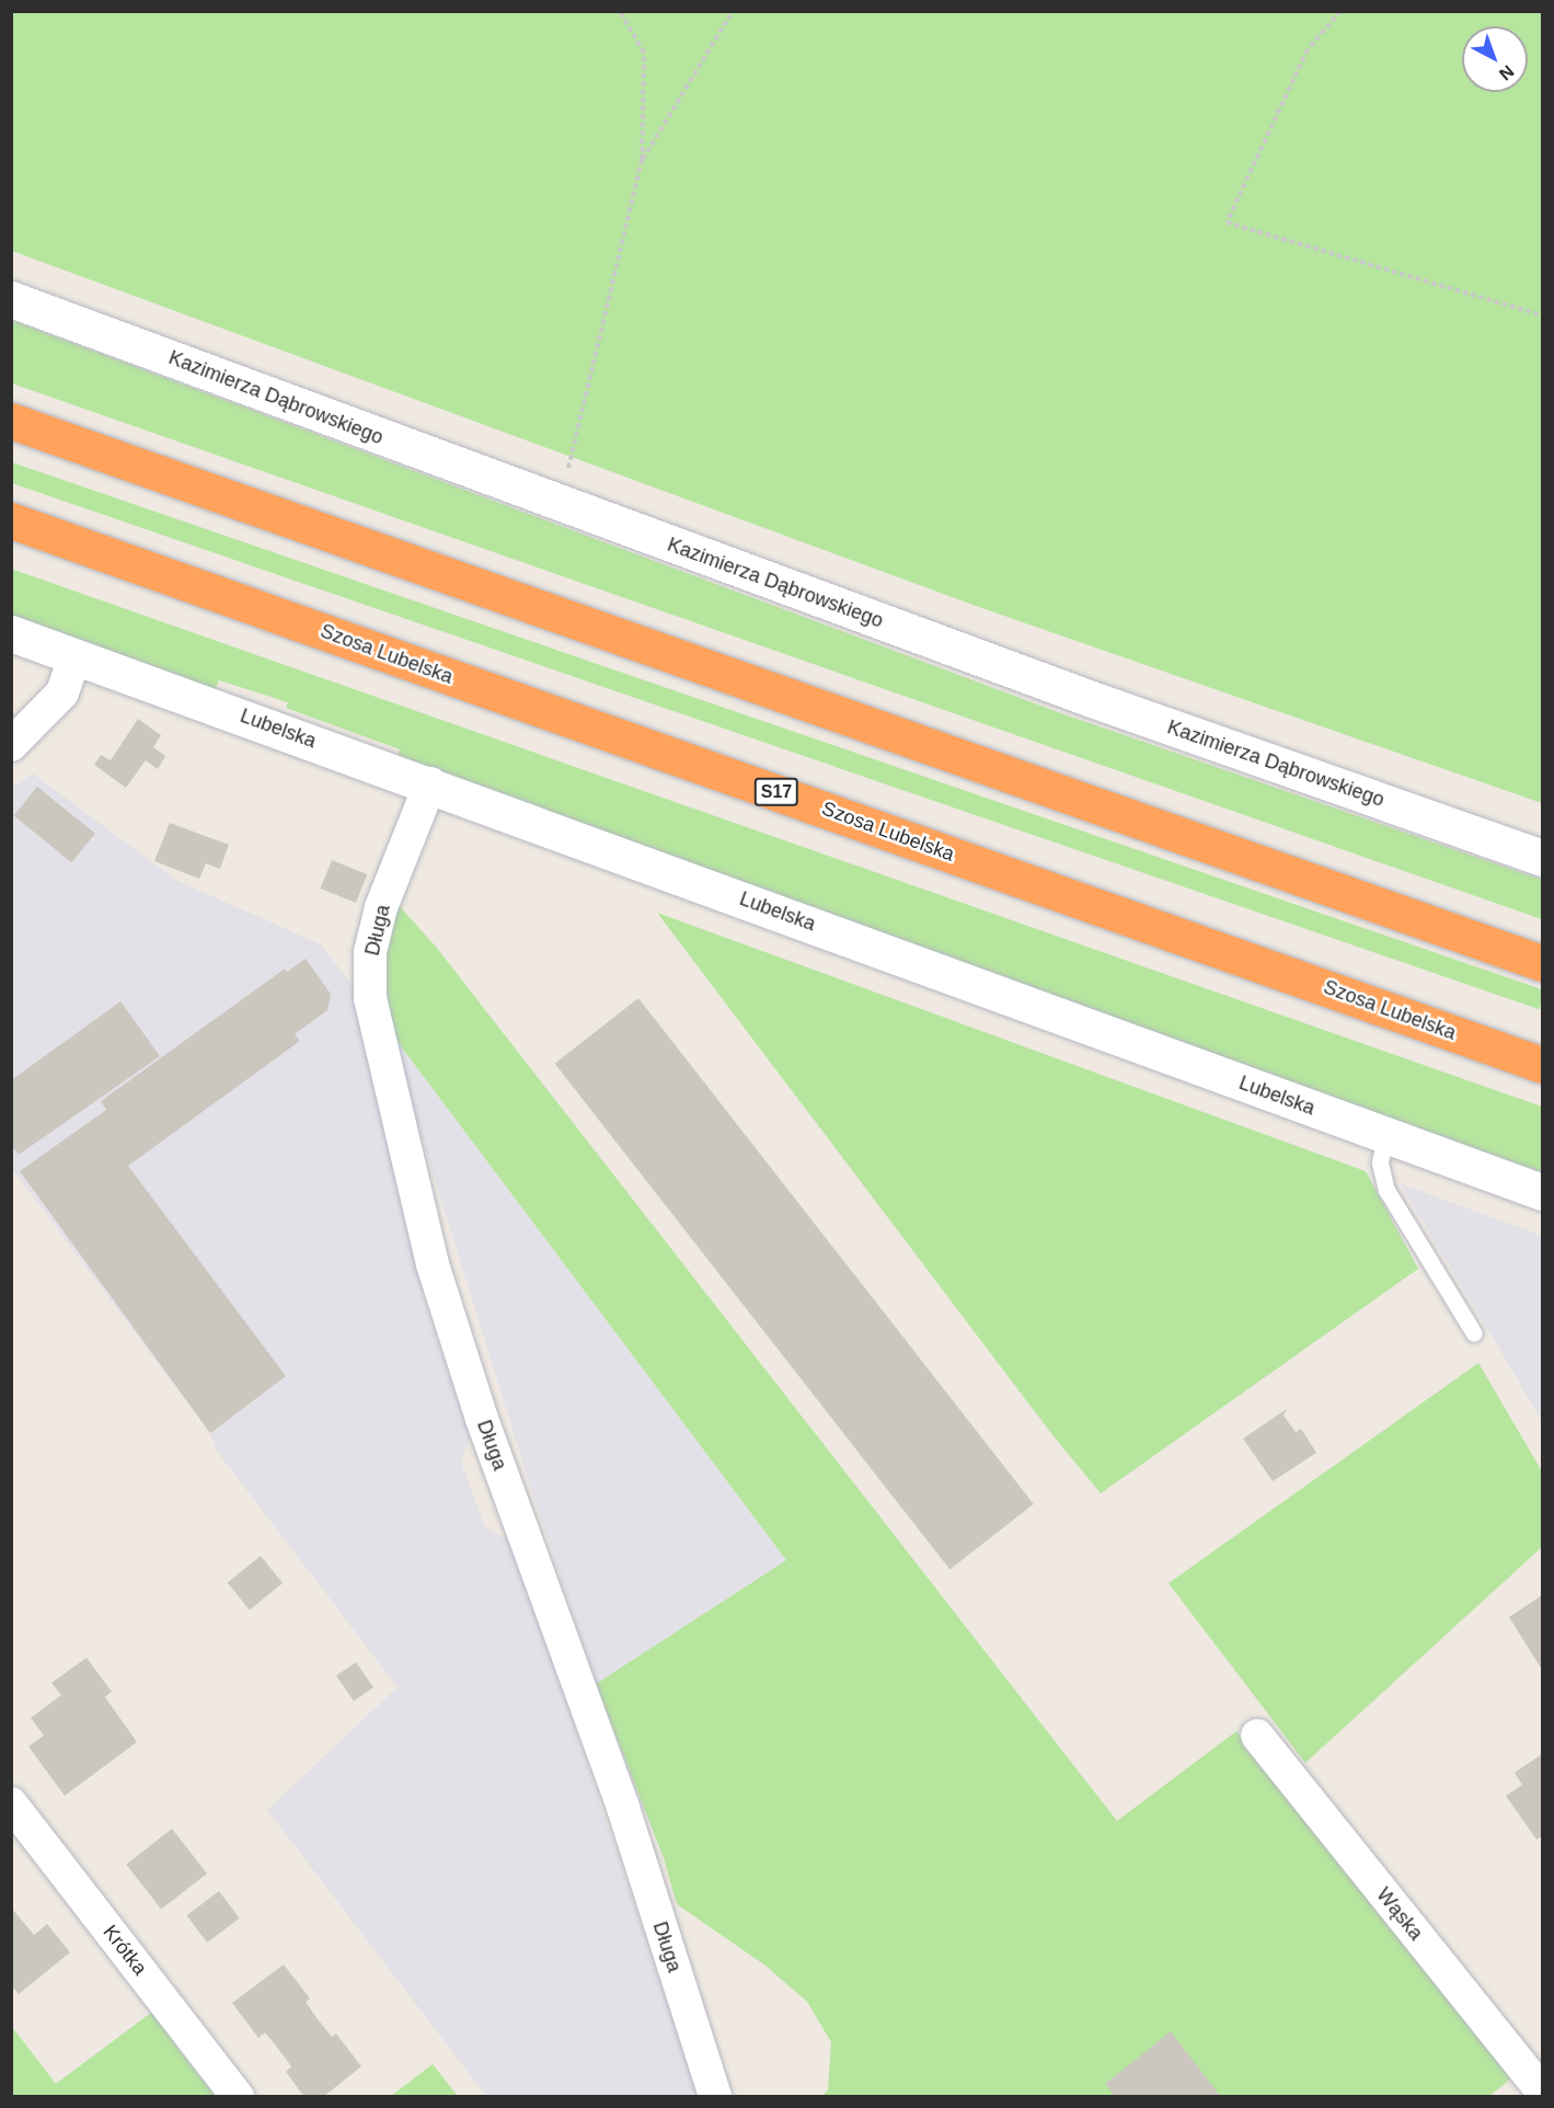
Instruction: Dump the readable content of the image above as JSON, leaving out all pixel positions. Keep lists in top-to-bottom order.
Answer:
{
  "streets": {
    "highway": ["Szosa Lubelska", "S17"],
    "street": [
      "Kazimierza Dąbrowskiego",
      "Lubelska",
      "Długa",
      "Wąska",
      "Krótka"
    ]
  },
  "crossings": [
    ["Lubelska", "Długa"]
  ],
  "north": "bottom right"
}
